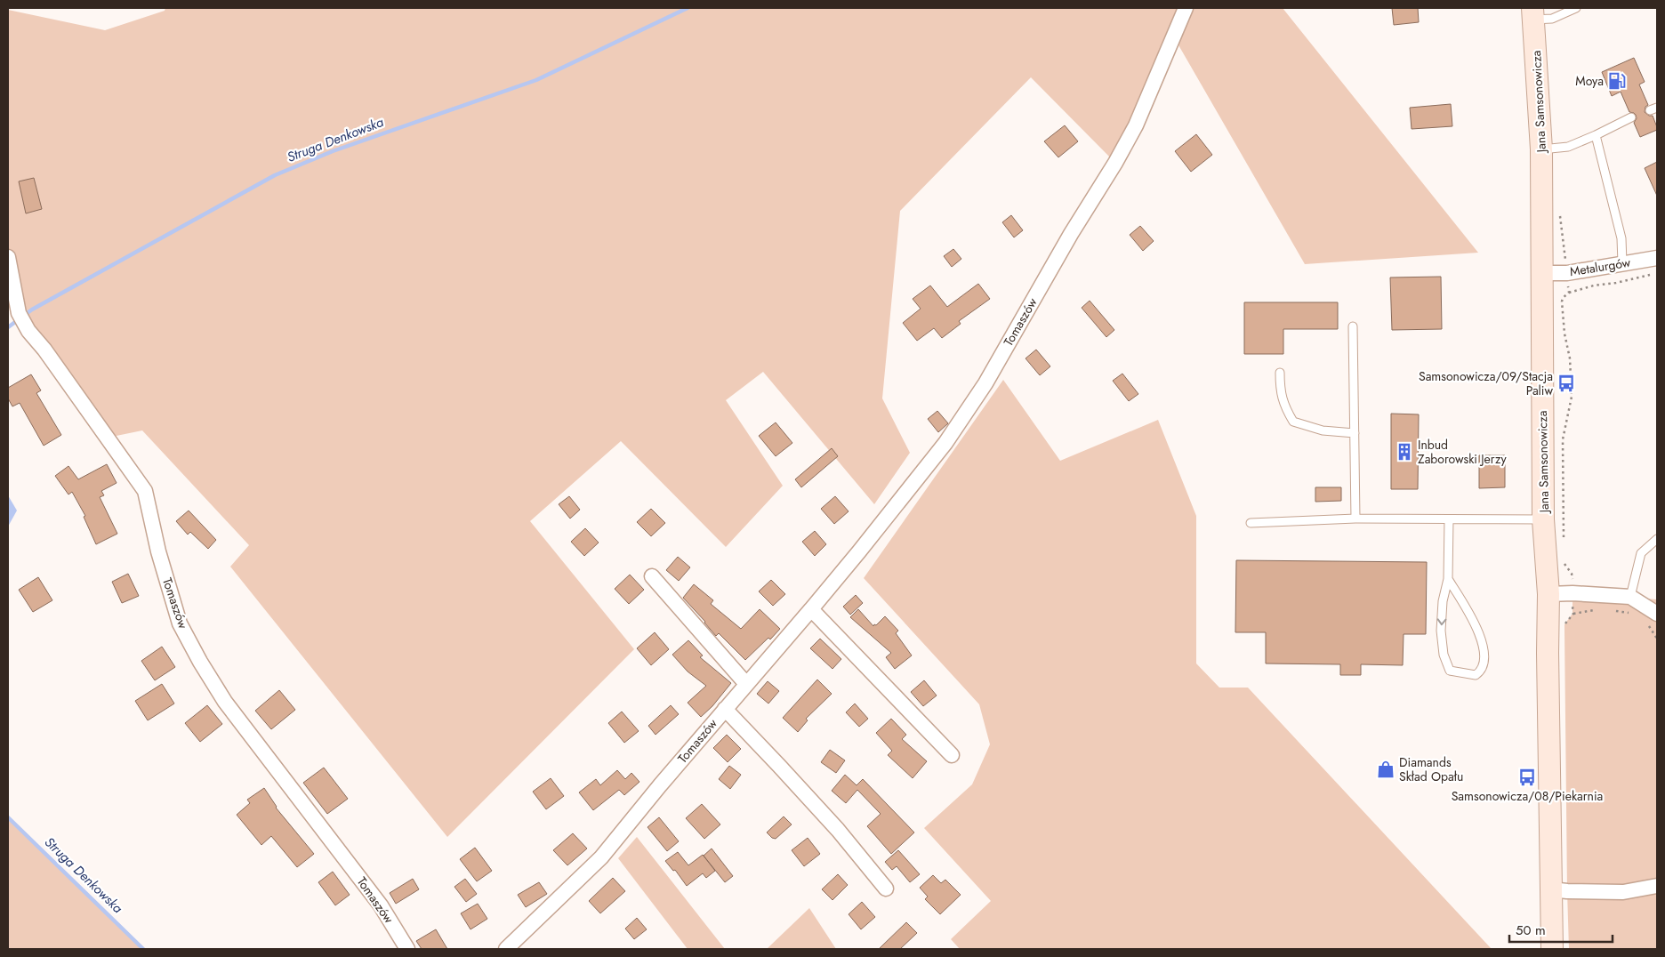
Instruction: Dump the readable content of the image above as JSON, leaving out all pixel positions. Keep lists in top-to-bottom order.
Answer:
{
  "streets": {
    "main road": ["Jana Samsonowicza"],
    "street": ["Metalurgów", "Tomaszów"]
  },
  "crossings": [
    ["Jana Samsonowicza", "Metalurgów"]
  ],
  "water": ["Struga Denkowska"],
  "places": {
    "fuel station": ["Moya"],
    "bus stop": ["Samsonowicza/09/Stacja Paliw", "Samsonowicza/08/Piekarnia"],
    "building": ["Inbud Zaborowski Jerzy"],
    "shop": ["Diamands Skład Opału"]
  },
  "scale_bar": "50 m"
}
